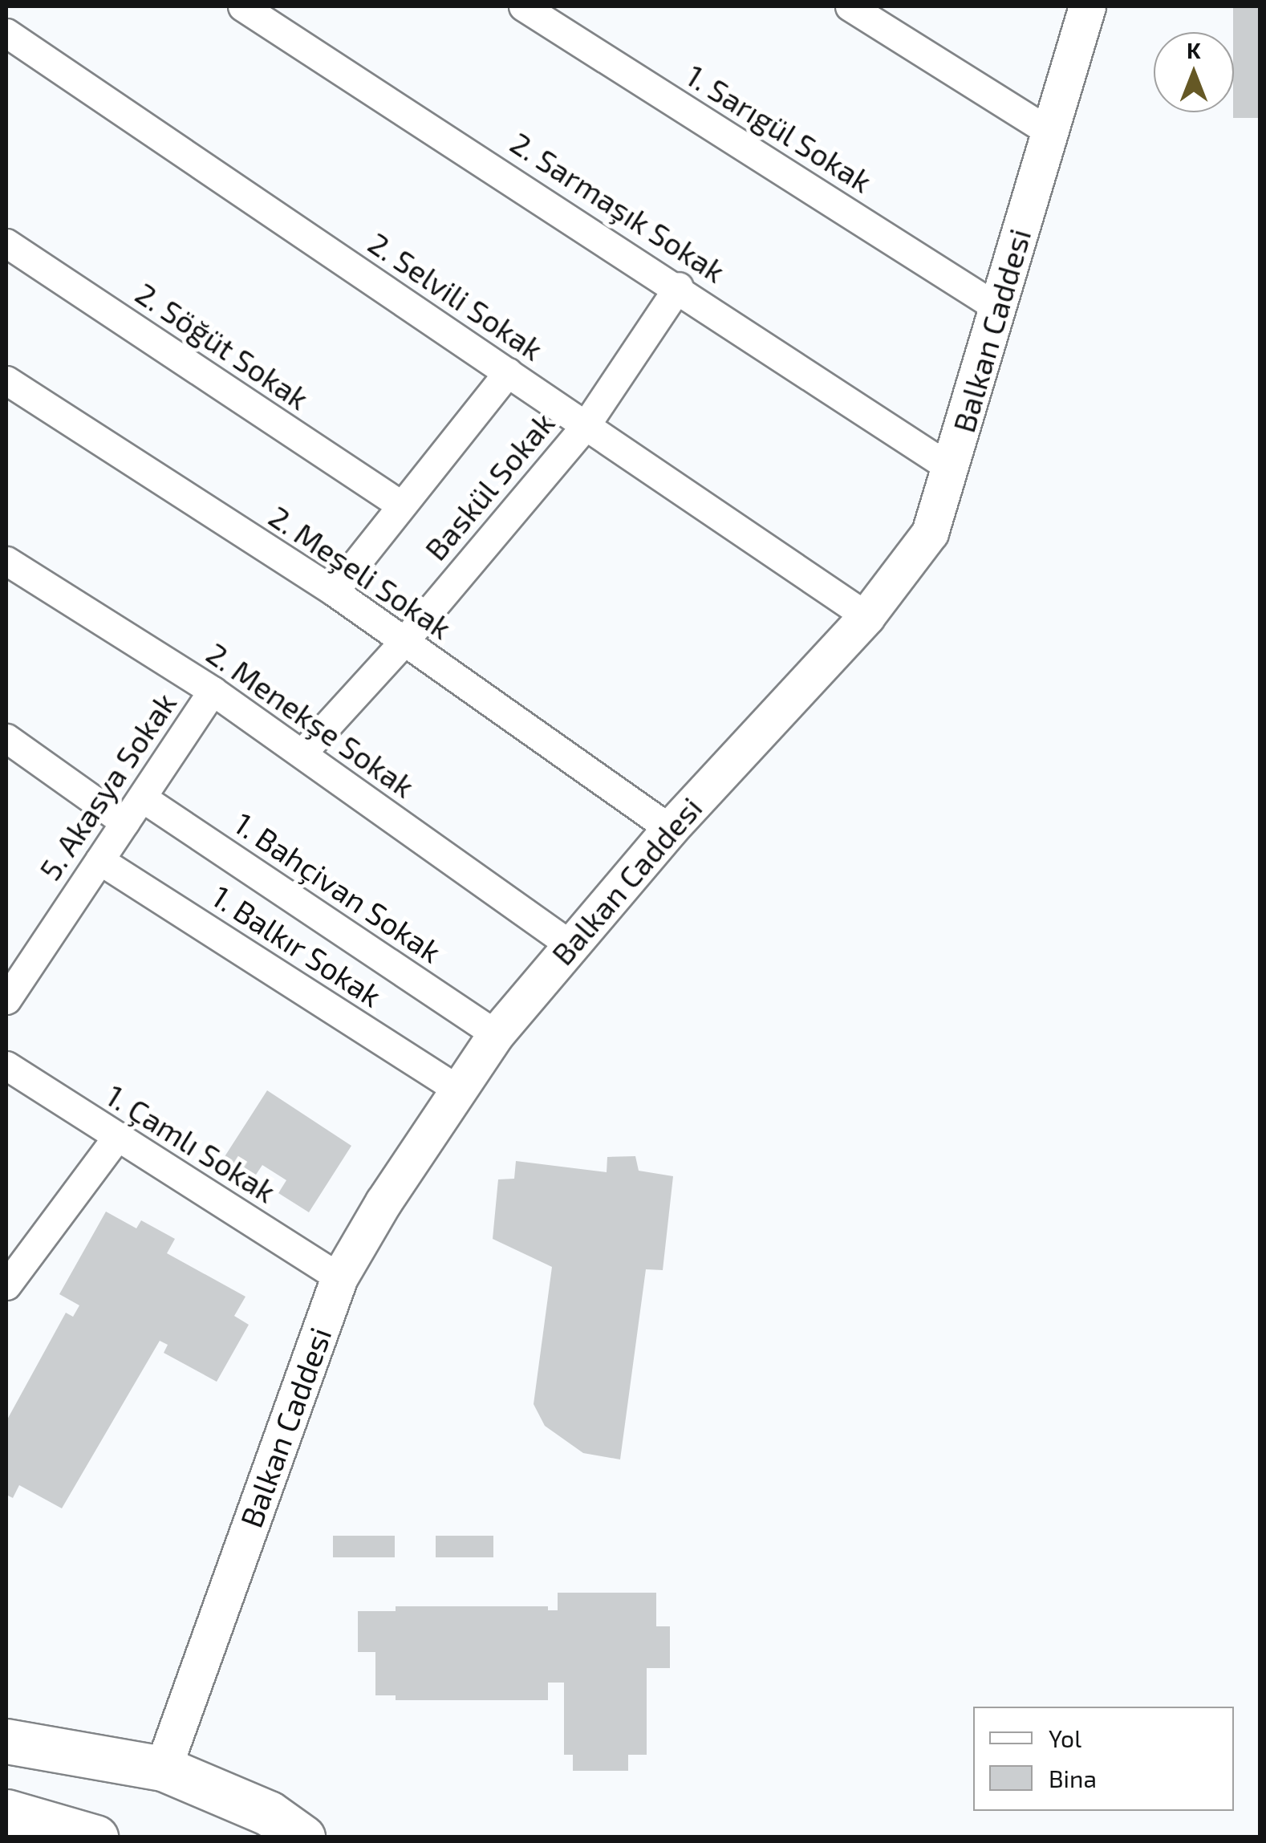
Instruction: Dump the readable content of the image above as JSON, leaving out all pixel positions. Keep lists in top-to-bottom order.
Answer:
{
  "streets": {
    "street": [
      "1. Sarıgül Sokak",
      "2. Sarmaşık Sokak",
      "2. Selvili Sokak",
      "Balkan Caddesi",
      "2. Söğüt Sokak",
      "Baskül Sokak",
      "2. Meşeli Sokak",
      "2. Menekşe Sokak",
      "5. Akasya Sokak",
      "1. Bahçivan Sokak",
      "1. Balkır Sokak",
      "1. Çamlı Sokak"
    ]
  },
  "crossings": [
    ["1. Sarıgül Sokak", "Balkan Caddesi"],
    ["2. Sarmaşık Sokak", "Balkan Caddesi"],
    ["2. Sarmaşık Sokak", "Baskül Sokak"],
    ["2. Selvili Sokak", "Balkan Caddesi"],
    ["2. Selvili Sokak", "Baskül Sokak"],
    ["Balkan Caddesi", "2. Meşeli Sokak"],
    ["Balkan Caddesi", "2. Menekşe Sokak"],
    ["Balkan Caddesi", "1. Bahçivan Sokak"],
    ["Balkan Caddesi", "1. Balkır Sokak"],
    ["Balkan Caddesi", "1. Çamlı Sokak"],
    ["Baskül Sokak", "2. Meşeli Sokak"],
    ["Baskül Sokak", "2. Menekşe Sokak"],
    ["2. Menekşe Sokak", "5. Akasya Sokak"],
    ["5. Akasya Sokak", "1. Bahçivan Sokak"],
    ["5. Akasya Sokak", "1. Balkır Sokak"]
  ],
  "legend": ["Yol", "Bina"],
  "north": "top"
}
